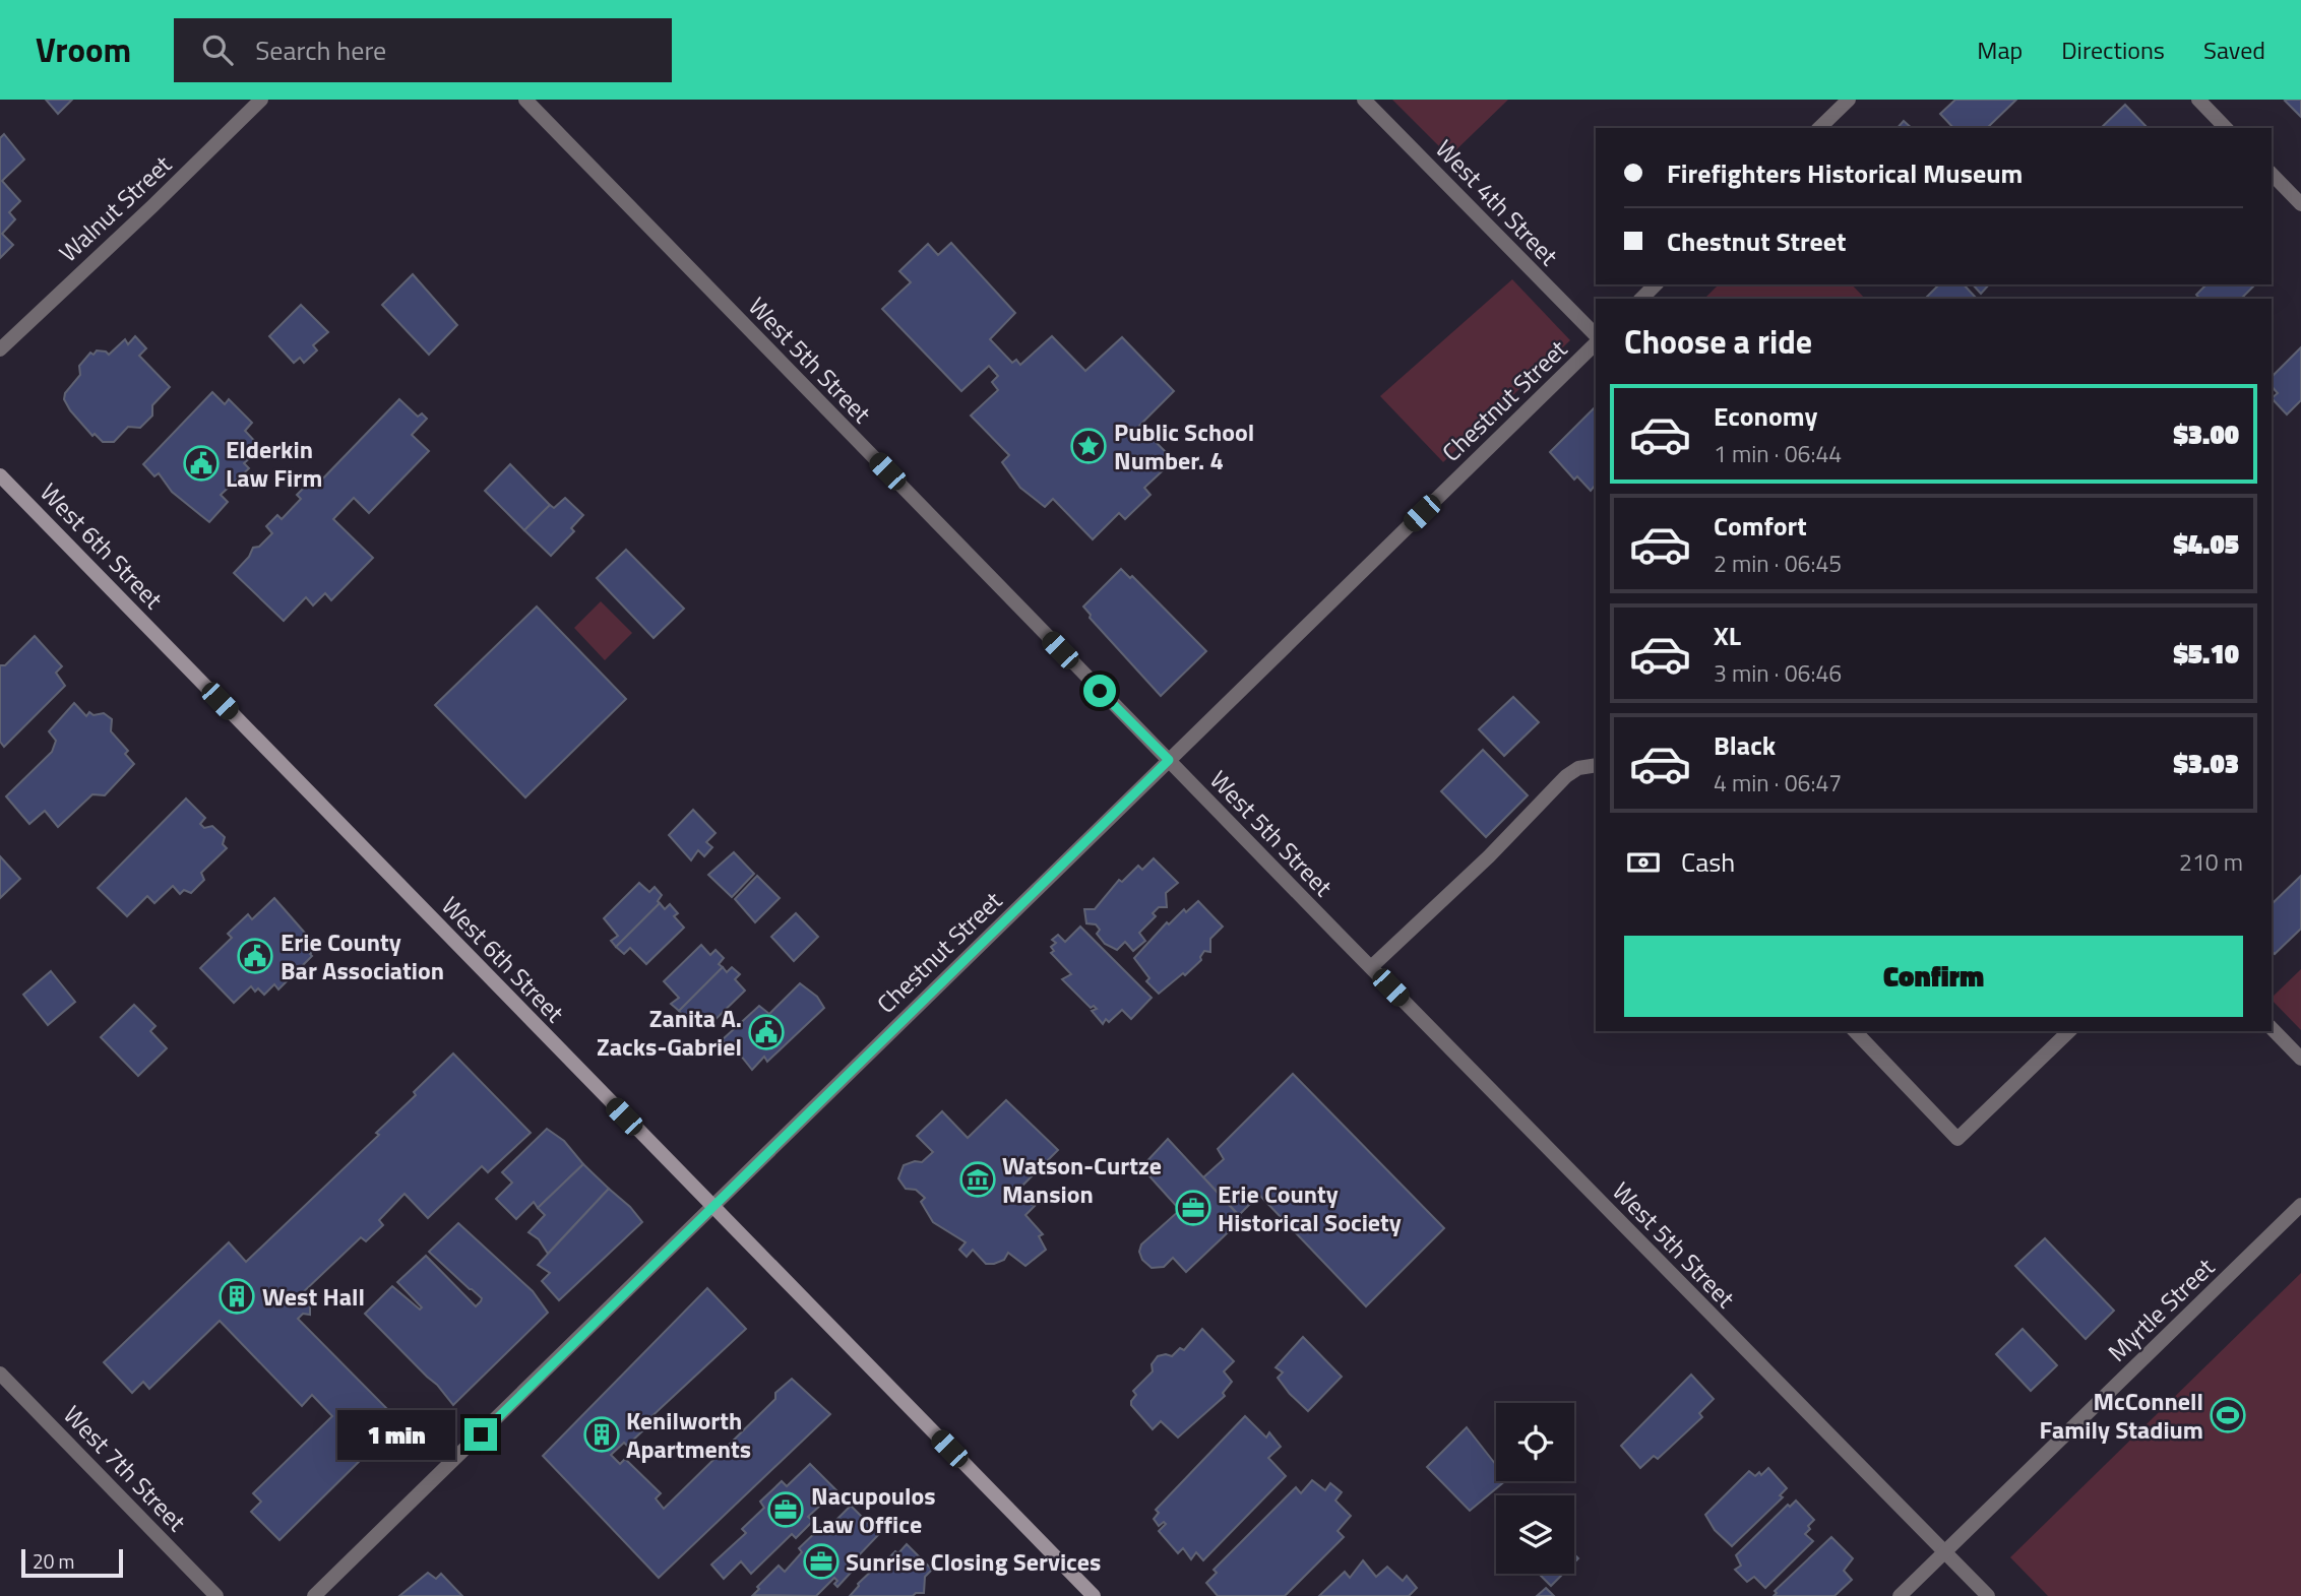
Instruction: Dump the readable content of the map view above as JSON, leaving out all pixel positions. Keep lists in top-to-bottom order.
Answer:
{
  "streets": {
    "main road": ["West 6th Street"],
    "street": [
      "West 4th Street",
      "Walnut Street",
      "West 5th Street",
      "Chestnut Street",
      "Myrtle Street",
      "West 7th Street"
    ]
  },
  "crossings": [
    ["West 5th Street", "Chestnut Street"],
    ["West 5th Street", "Myrtle Street"],
    ["Chestnut Street", "West 6th Street"]
  ],
  "places": {
    "place": ["Public School Number. 4"],
    "public building": ["Elderkin Law Firm", "Erie County Bar Association", "Zanita A. Zacks-Gabriel"],
    "museum": ["Watson-Curtze Mansion"],
    "office": ["Erie County Historical Society", "Nacupoulos Law Office", "Sunrise Closing Services"],
    "building": ["West Hall", "Kenilworth Apartments"],
    "sports": ["McConnell Family Stadium"]
  },
  "scale_bar": "20 m",
  "page": {
    "header": "Vroom",
    "search": "Search here",
    "nav": ["Map", "Directions", "Saved"],
    "banner": ["Firefighters Historical Museum", "Chestnut Street"],
    "heading": "Choose a ride",
    "list": [
      {
        "name": "Economy",
        "note": "1 min · 06:44",
        "value": "$3.00"
      },
      {
        "name": "Comfort",
        "note": "2 min · 06:45",
        "value": "$4.05"
      },
      {
        "name": "XL",
        "note": "3 min · 06:46",
        "value": "$5.10"
      },
      {
        "name": "Black",
        "note": "4 min · 06:47",
        "value": "$3.03"
      }
    ],
    "pay": ["Cash", "210 m"],
    "buttons": "Confirm",
    "bubble": "1 min",
    "scale": "20 m"
  }
}
